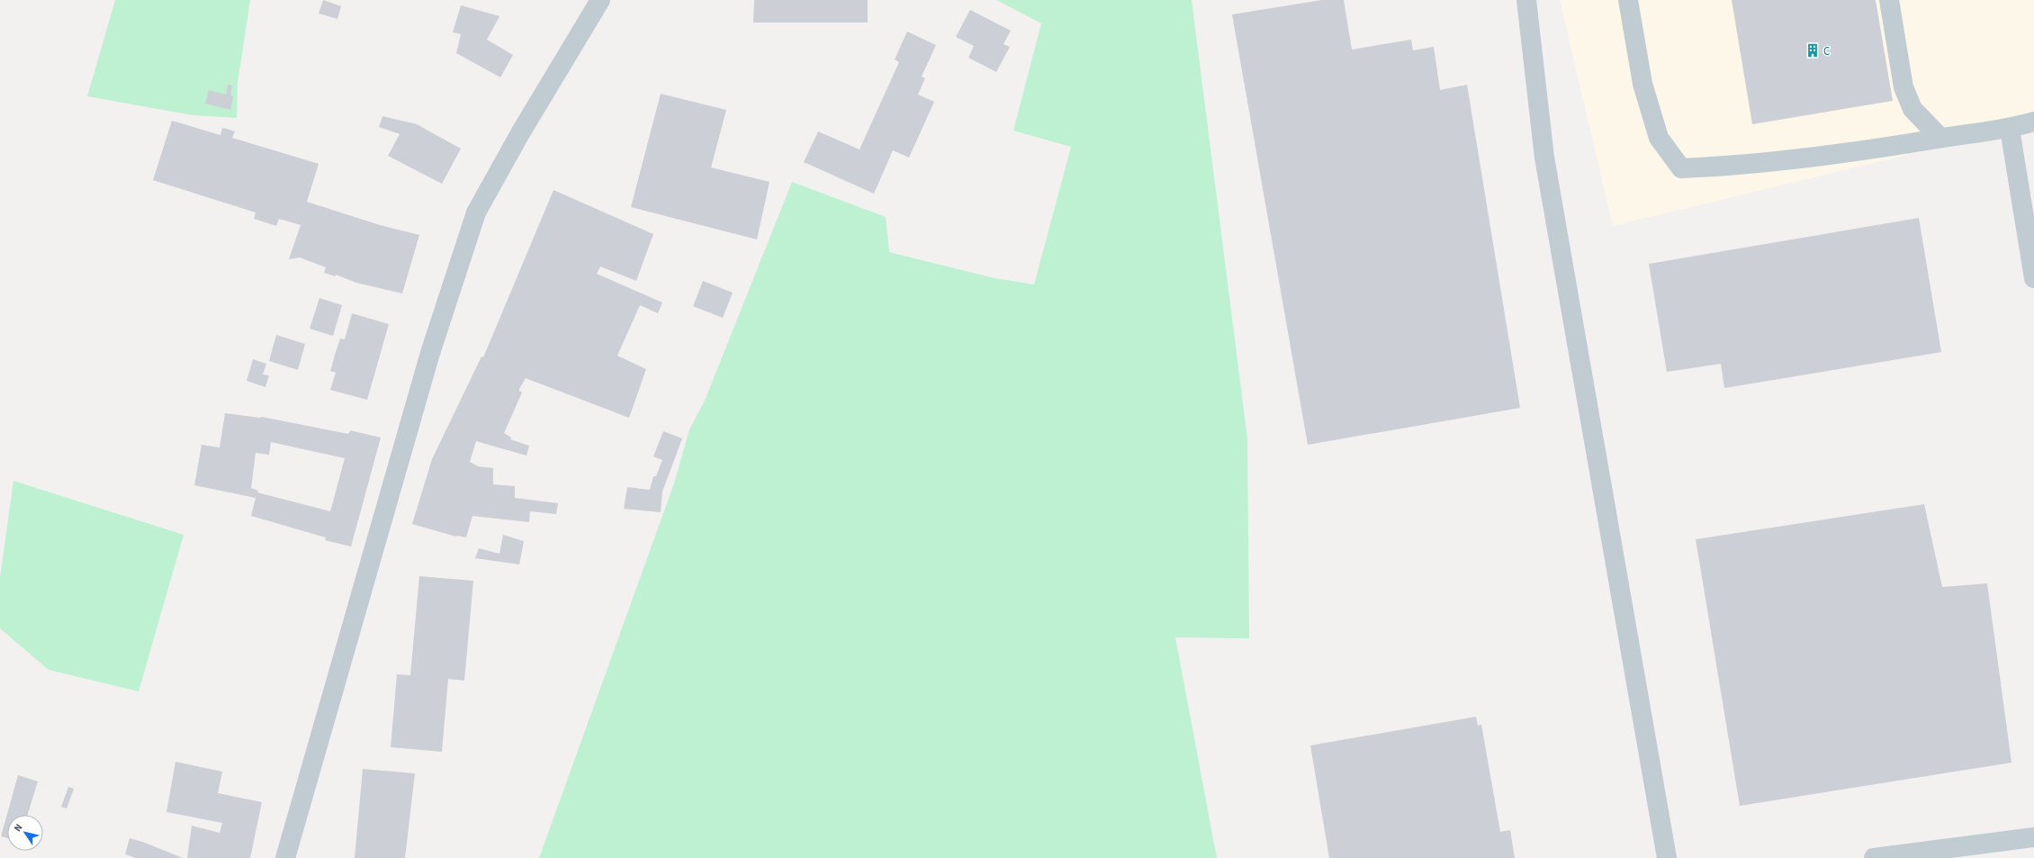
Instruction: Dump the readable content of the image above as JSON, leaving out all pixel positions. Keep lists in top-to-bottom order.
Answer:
{
  "places": {
    "building": ["C"]
  },
  "north": "top left"
}
